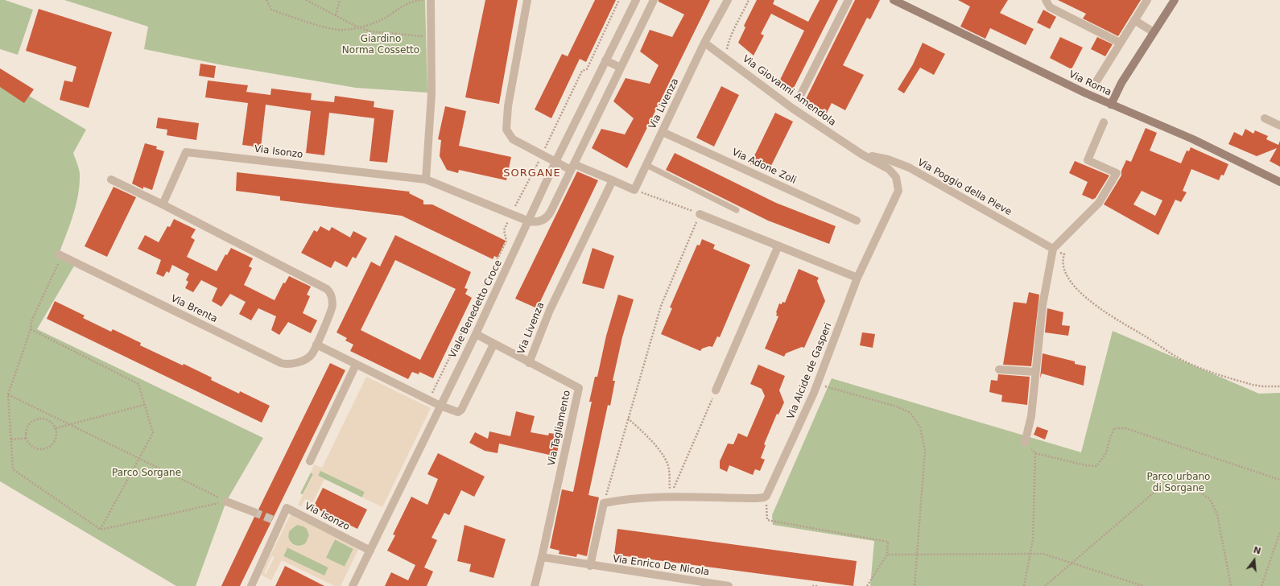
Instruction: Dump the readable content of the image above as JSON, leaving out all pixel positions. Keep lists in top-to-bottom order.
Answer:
{
  "streets": {
    "street": [
      "Via Roma",
      "Via Giovanni Amendola",
      "Via Livenza",
      "Via Isonzo",
      "Via Adone Zoli",
      "Via Poggio della Pieve",
      "Via Brenta",
      "Viale Benedetto Croce",
      "Via Alcide de Gasperi",
      "Via Tagliamento",
      "Via Enrico De Nicola"
    ]
  },
  "crossings": [
    ["Via Giovanni Amendola", "Via Livenza"],
    ["Via Giovanni Amendola", "Via Poggio della Pieve"],
    ["Via Giovanni Amendola", "Via Alcide de Gasperi"],
    ["Via Livenza", "Via Adone Zoli"],
    ["Via Livenza", "Via Tagliamento"],
    ["Via Isonzo", "Viale Benedetto Croce"],
    ["Via Poggio della Pieve", "Via Alcide de Gasperi"],
    ["Viale Benedetto Croce", "Via Tagliamento"],
    ["Via Tagliamento", "Via Enrico De Nicola"]
  ],
  "districts": ["SORGANE"],
  "parks": ["Giardino Norma Cossetto", "Parco Sorgane", "Parco urbano di Sorgane"],
  "north": "top"
}
